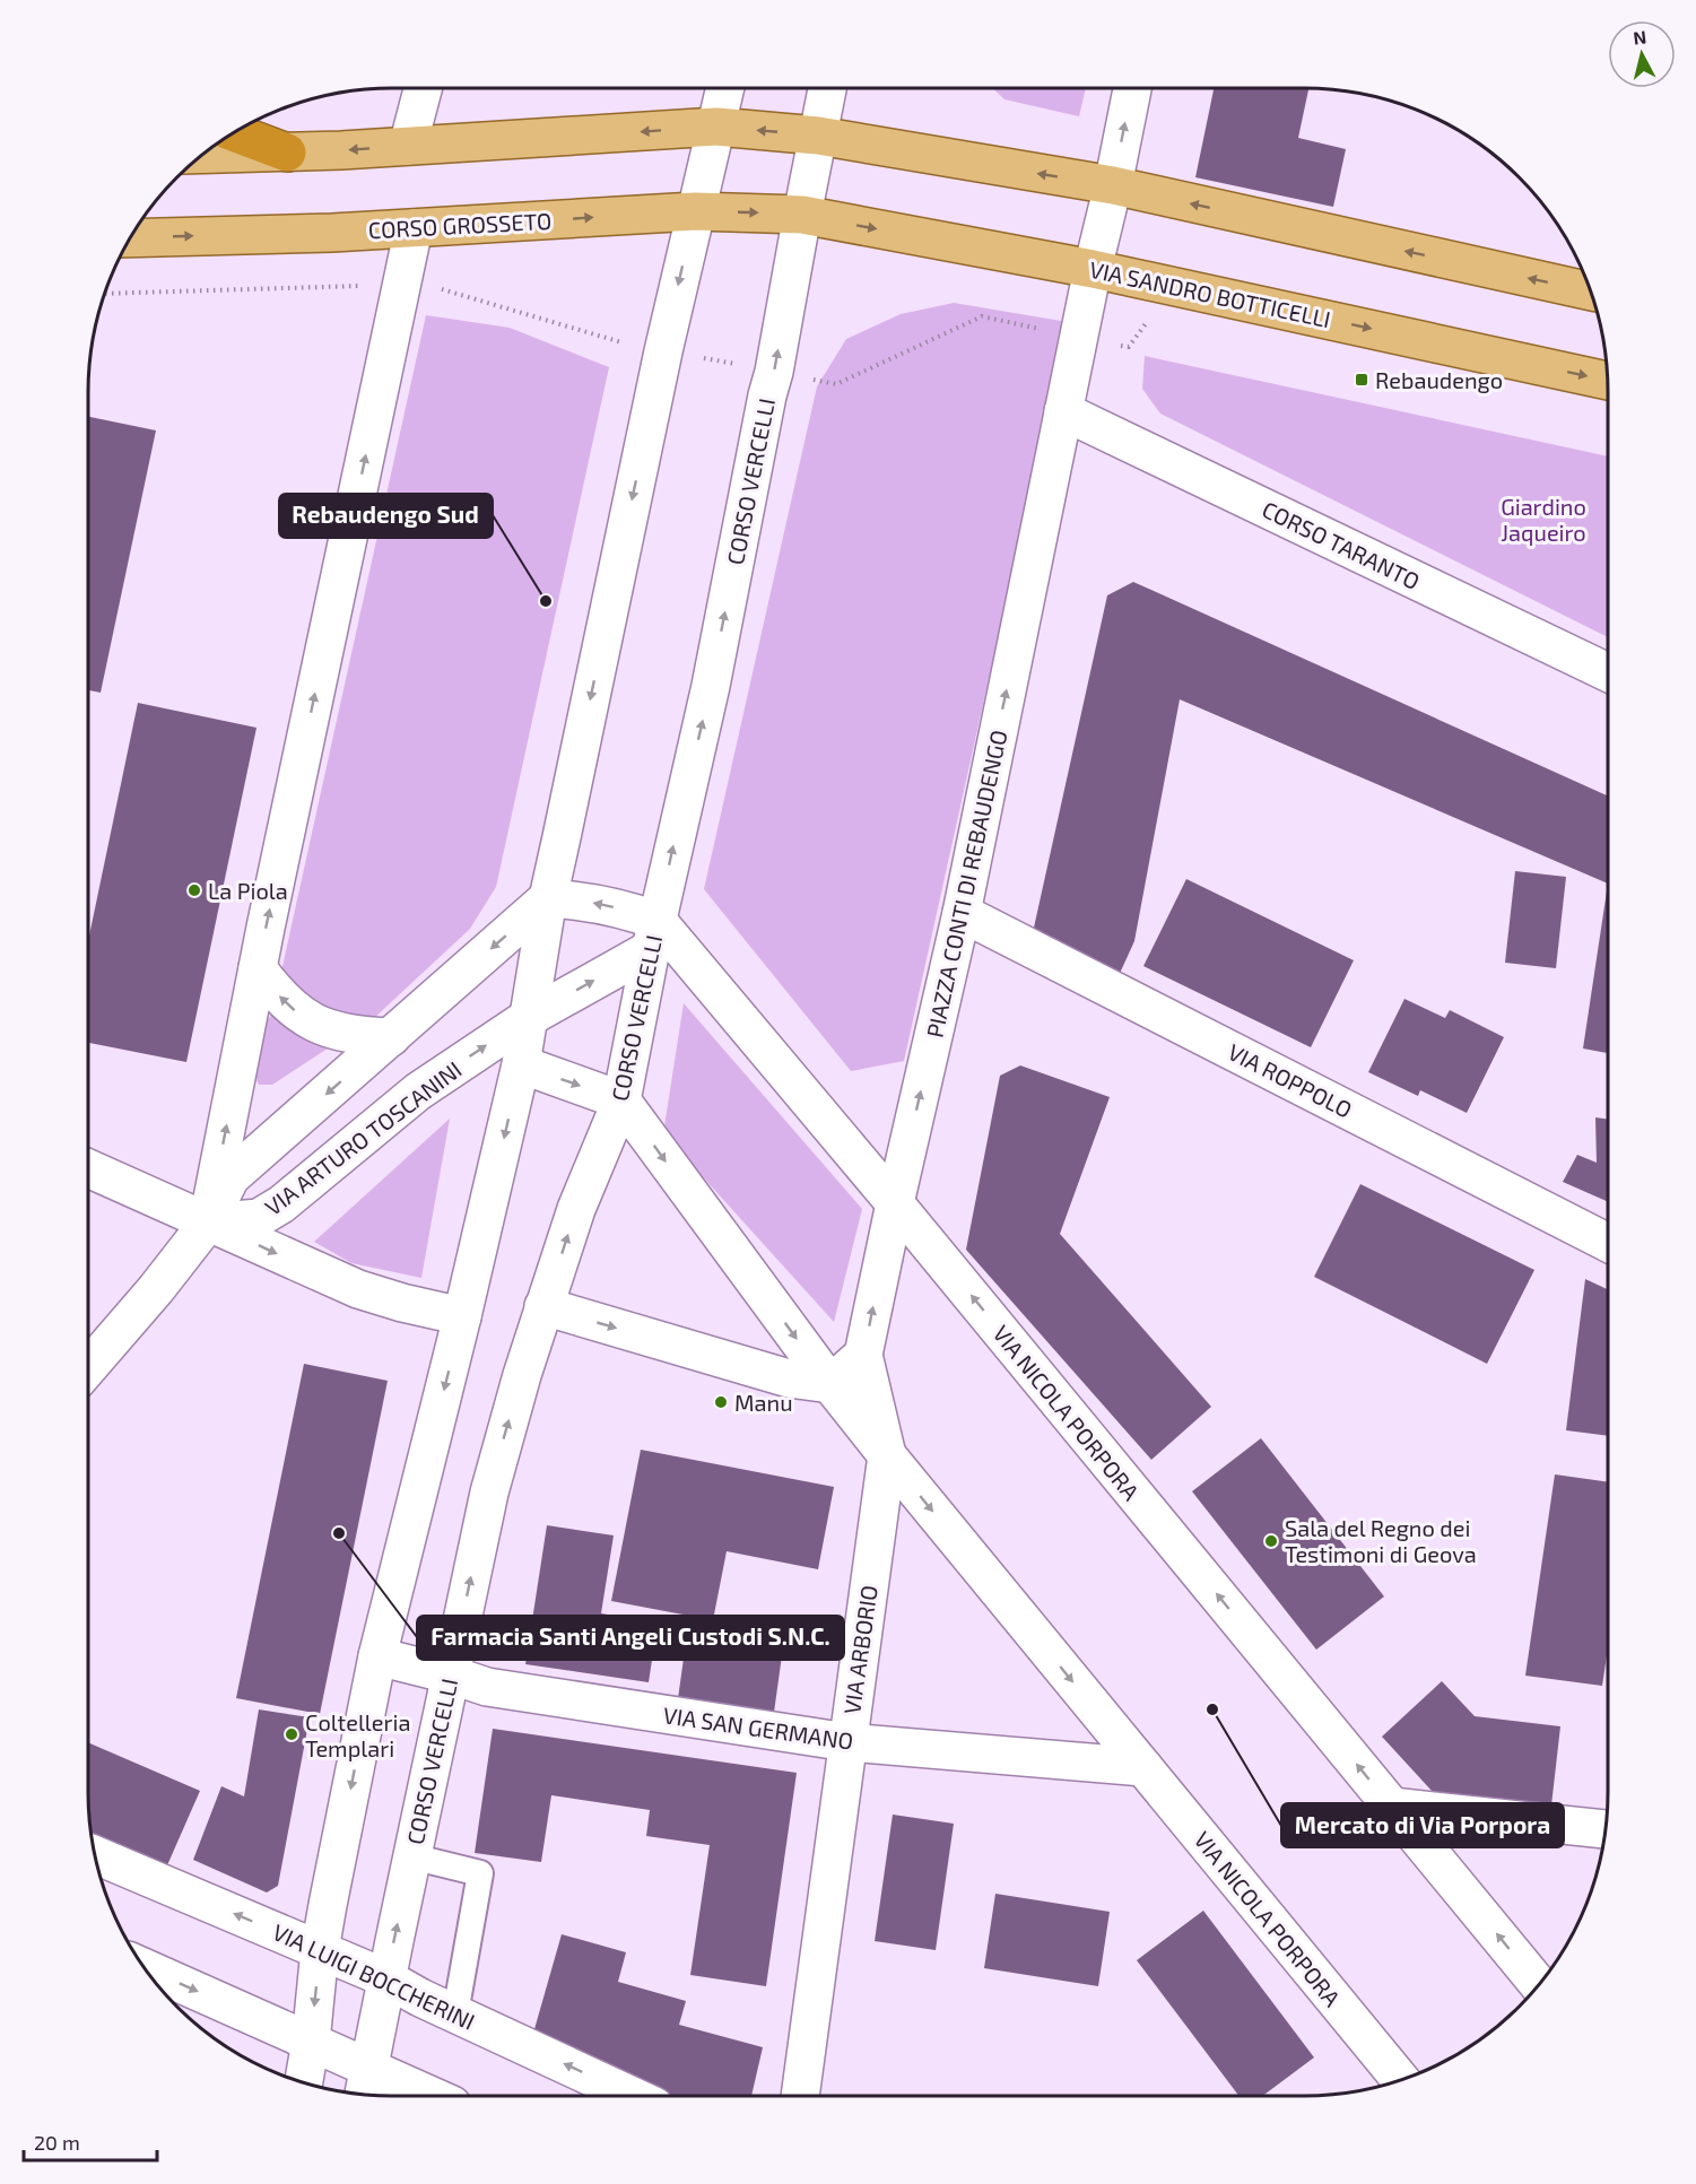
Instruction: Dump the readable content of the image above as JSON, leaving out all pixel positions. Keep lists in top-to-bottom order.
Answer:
{
  "streets": {
    "main road": ["CORSO GROSSETO", "VIA SANDRO BOTTICELLI"],
    "street": [
      "CORSO VERCELLI",
      "CORSO TARANTO",
      "PIAZZA CONTI DI REBAUDENGO",
      "VIA ROPPOLO",
      "VIA ARTURO TOSCANINI",
      "VIA NICOLA PORPORA",
      "VIA ARBORIO",
      "VIA SAN GERMANO",
      "VIA LUIGI BOCCHERINI"
    ]
  },
  "crossings": [
    ["CORSO GROSSETO", "VIA SANDRO BOTTICELLI"],
    ["CORSO GROSSETO", "CORSO VERCELLI"],
    ["VIA SANDRO BOTTICELLI", "CORSO VERCELLI"],
    ["VIA SANDRO BOTTICELLI", "PIAZZA CONTI DI REBAUDENGO"],
    ["CORSO VERCELLI", "VIA ARTURO TOSCANINI"],
    ["CORSO VERCELLI", "VIA NICOLA PORPORA"],
    ["CORSO VERCELLI", "VIA SAN GERMANO"],
    ["CORSO VERCELLI", "VIA LUIGI BOCCHERINI"],
    ["CORSO TARANTO", "PIAZZA CONTI DI REBAUDENGO"],
    ["PIAZZA CONTI DI REBAUDENGO", "VIA ROPPOLO"],
    ["PIAZZA CONTI DI REBAUDENGO", "VIA NICOLA PORPORA"],
    ["PIAZZA CONTI DI REBAUDENGO", "VIA ARBORIO"],
    ["VIA ARTURO TOSCANINI", "VIA NICOLA PORPORA"],
    ["VIA NICOLA PORPORA", "VIA ARBORIO"],
    ["VIA NICOLA PORPORA", "VIA SAN GERMANO"],
    ["VIA ARBORIO", "VIA SAN GERMANO"]
  ],
  "one_way": ["PIAZZA CONTI DI REBAUDENGO"],
  "parks": ["Giardino Jaqueiro"],
  "places": {
    "transit": ["Rebaudengo"],
    "other": [
      "Rebaudengo Sud",
      "La Piola",
      "Manu",
      "Farmacia Santi Angeli Custodi S.N.C.",
      "Sala del Regno dei Testimoni di Geova",
      "Mercato di Via Porpora",
      "Coltelleria Templari"
    ]
  },
  "scale_bar": "20 m",
  "north": "top"
}
